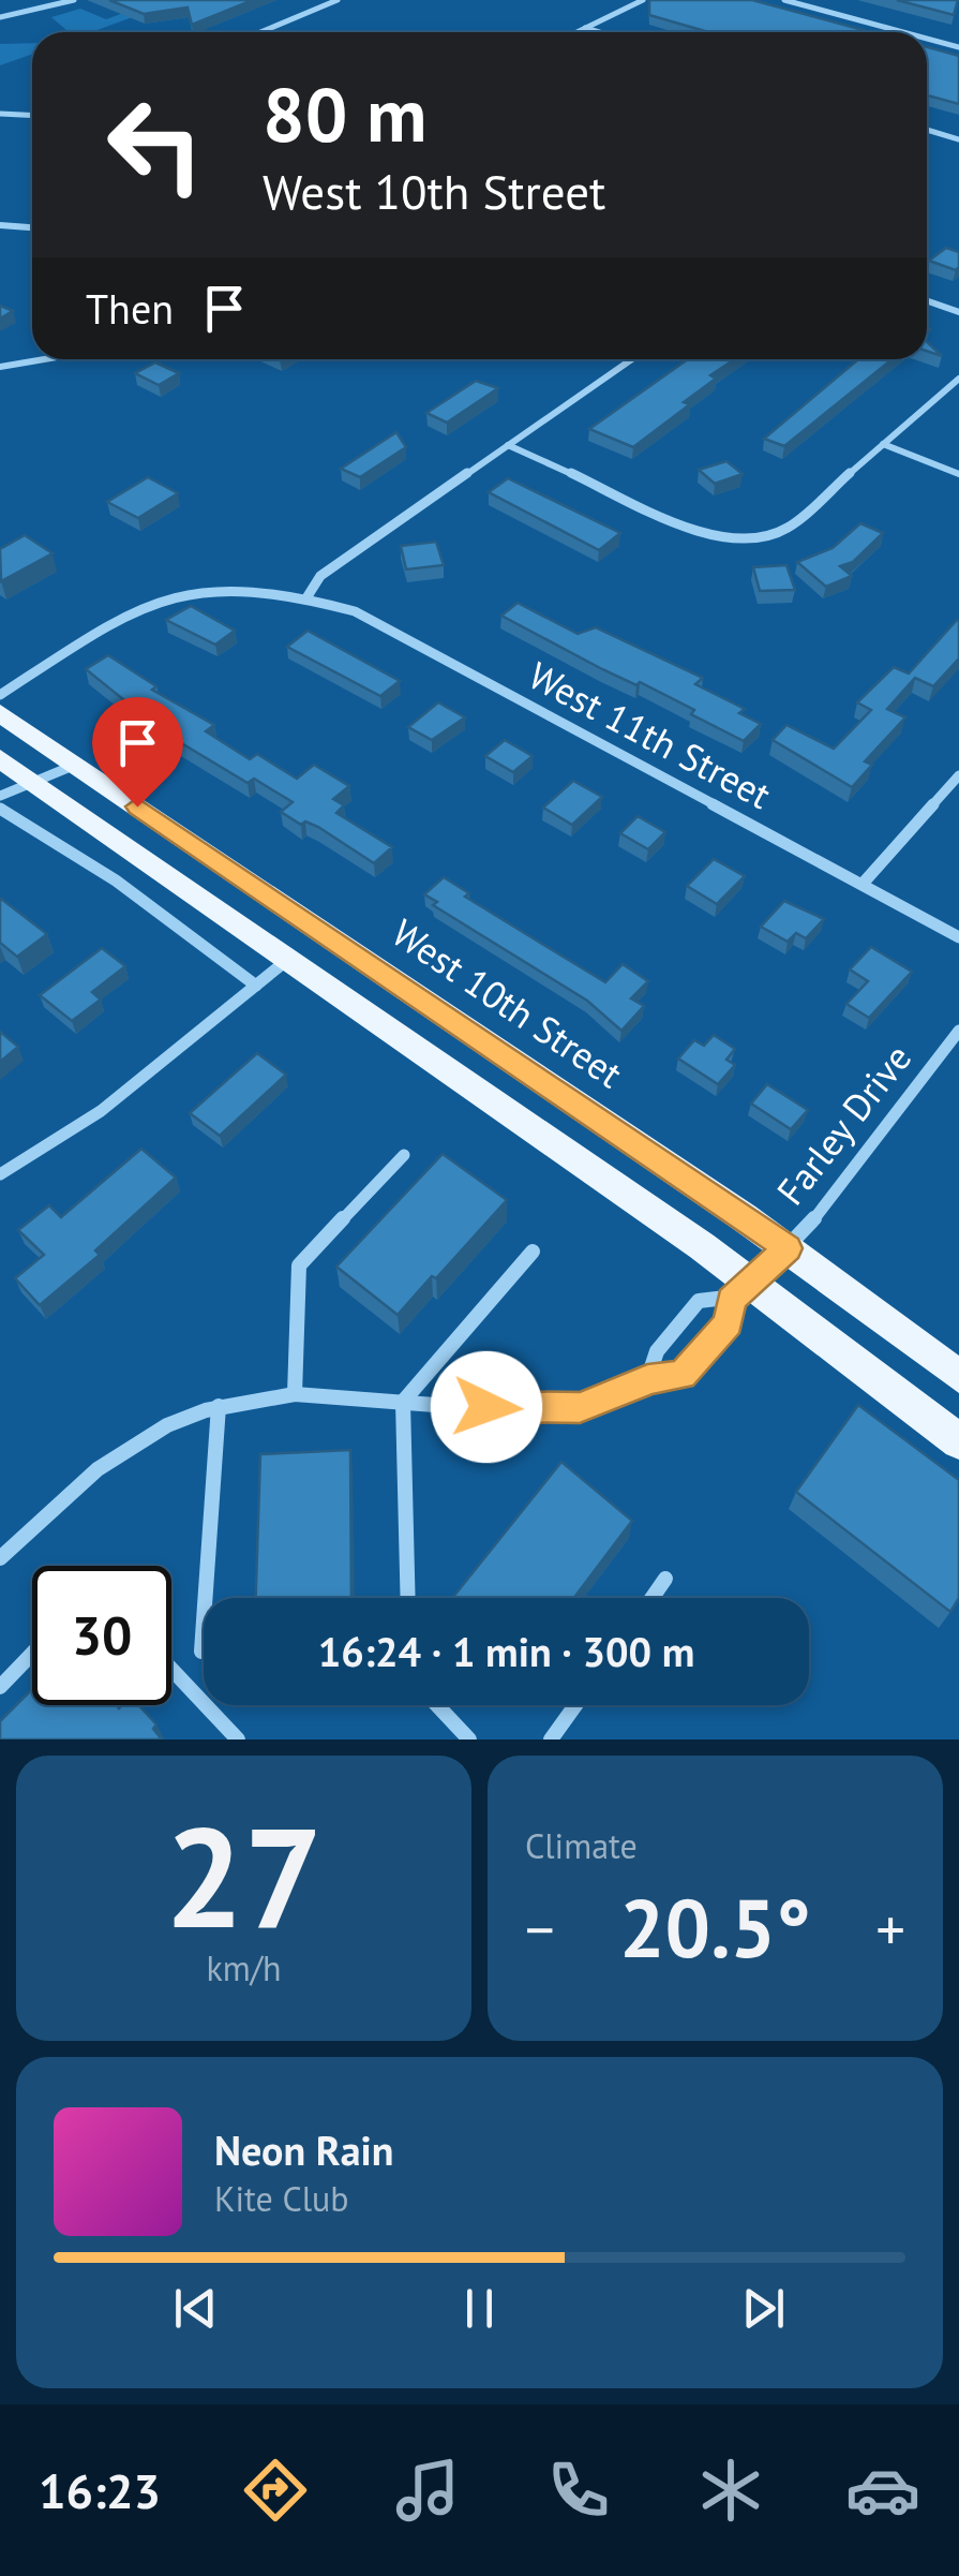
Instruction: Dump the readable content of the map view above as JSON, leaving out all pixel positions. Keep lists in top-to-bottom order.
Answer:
{
  "streets": {
    "main road": ["West 10th Street"],
    "street": ["West 11th Street", "Farley Drive"]
  },
  "crossings": [
    ["West 10th Street", "Farley Drive"]
  ],
  "page": {
    "turn": ["80 m", "West 10th Street"],
    "then": "Then",
    "limit": "30",
    "trip": "16:24 · 1 min · 300 m",
    "tile": [
      ["27", "km/h"],
      "Climate"
    ],
    "heat": ["−", "20.5°", "+"],
    "song": ["Neon Rain", "Kite Club"],
    "tabs": "16:23"
  }
}
